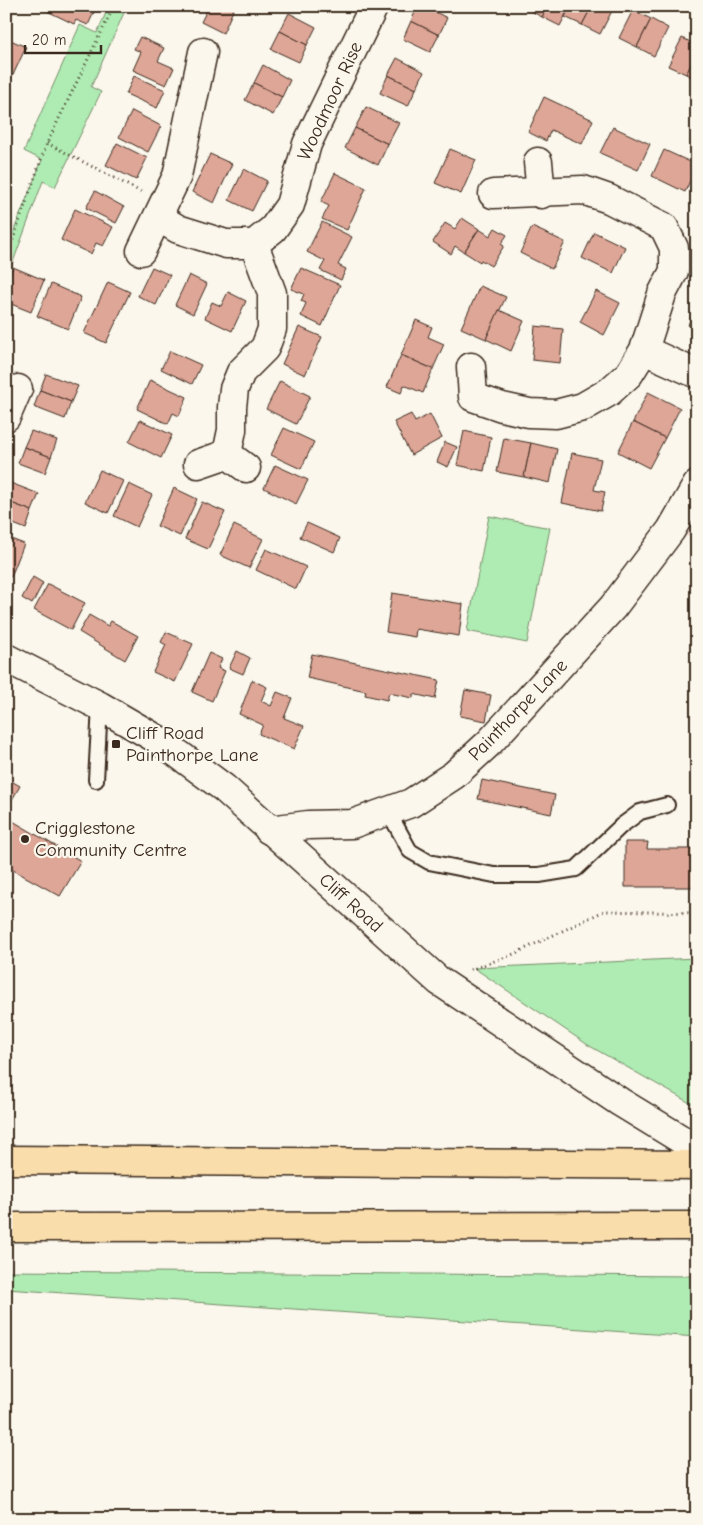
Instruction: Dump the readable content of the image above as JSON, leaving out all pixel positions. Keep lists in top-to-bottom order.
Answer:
{
  "streets": {
    "street": ["Woodmoor Rise", "Painthorpe Lane", "Cliff Road"]
  },
  "crossings": [
    ["Painthorpe Lane", "Cliff Road"]
  ],
  "places": {
    "transit": ["Cliff Road Painthorpe Lane"],
    "other": ["Crigglestone Community Centre"]
  },
  "scale_bar": "20 m"
}
